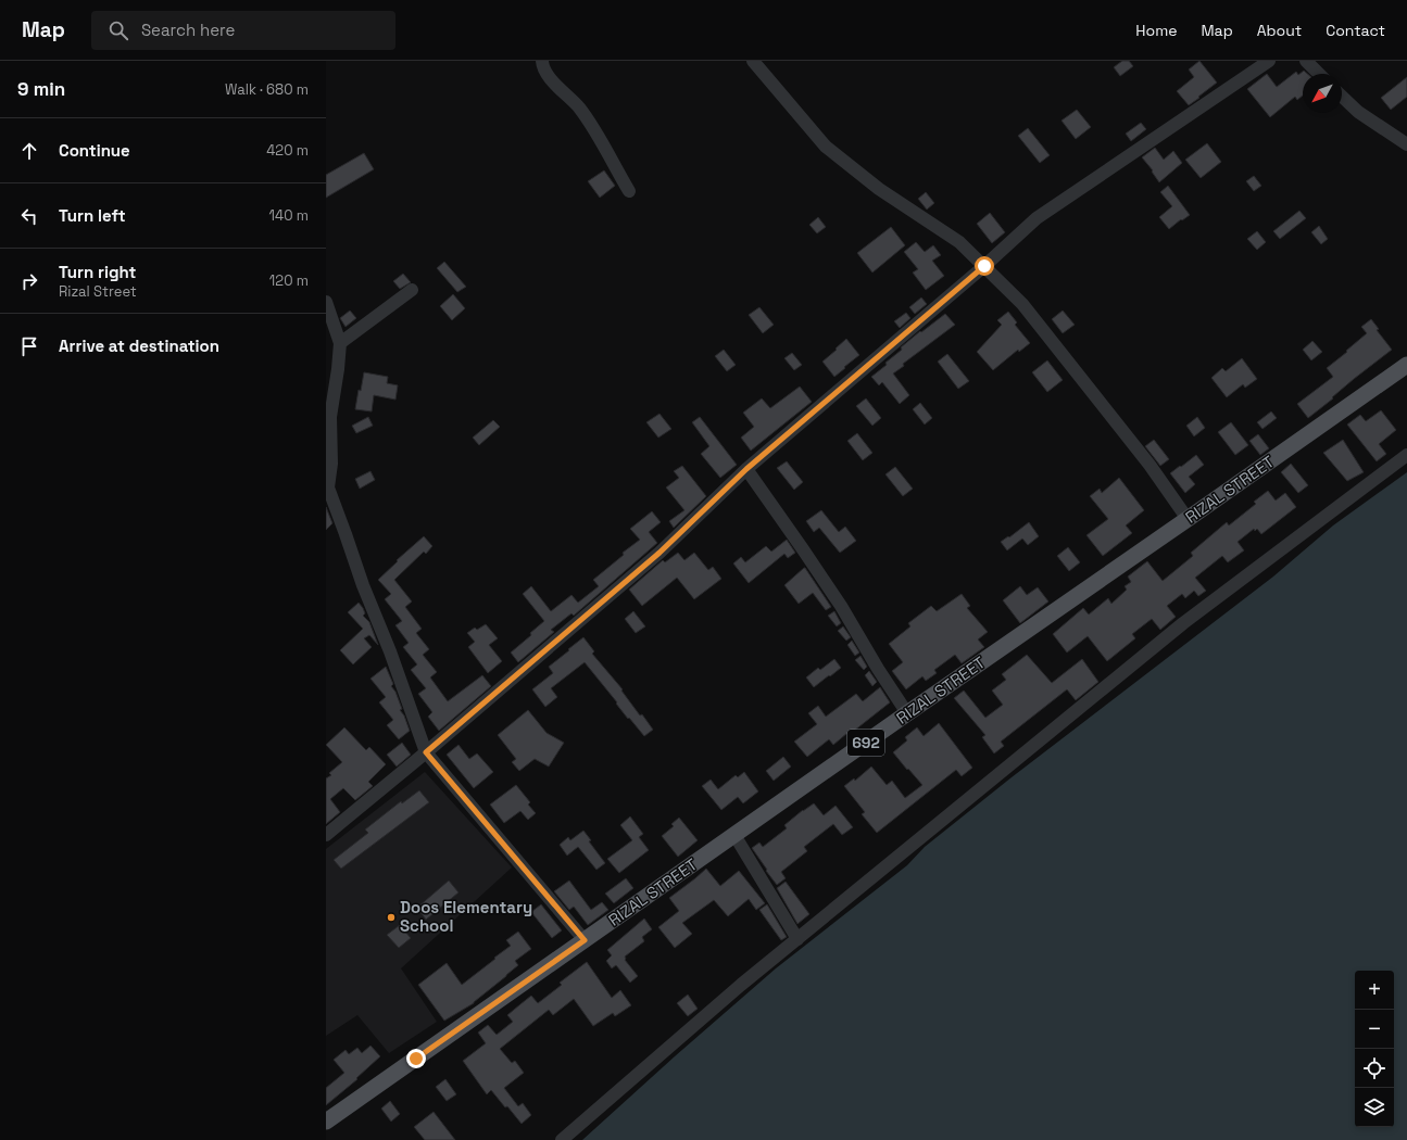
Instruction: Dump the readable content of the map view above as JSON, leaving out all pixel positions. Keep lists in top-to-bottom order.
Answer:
{
  "streets": {
    "main road": ["RIZAL STREET", "692"]
  },
  "places": ["Doos Elementary School"],
  "north": "bottom left",
  "page": {
    "header": "Map",
    "search": "Search here",
    "nav": [
      "Home",
      "Map",
      "About",
      "Contact"
    ],
    "heading": ["9 min", "Walk · 680 m"],
    "list": [
      ["Continue", "420 m"],
      ["Turn left", "140 m"],
      ["Turn right", "Rizal Street", "120 m"],
      "Arrive at destination"
    ],
    "map_buttons": ["+", "−"]
  }
}
